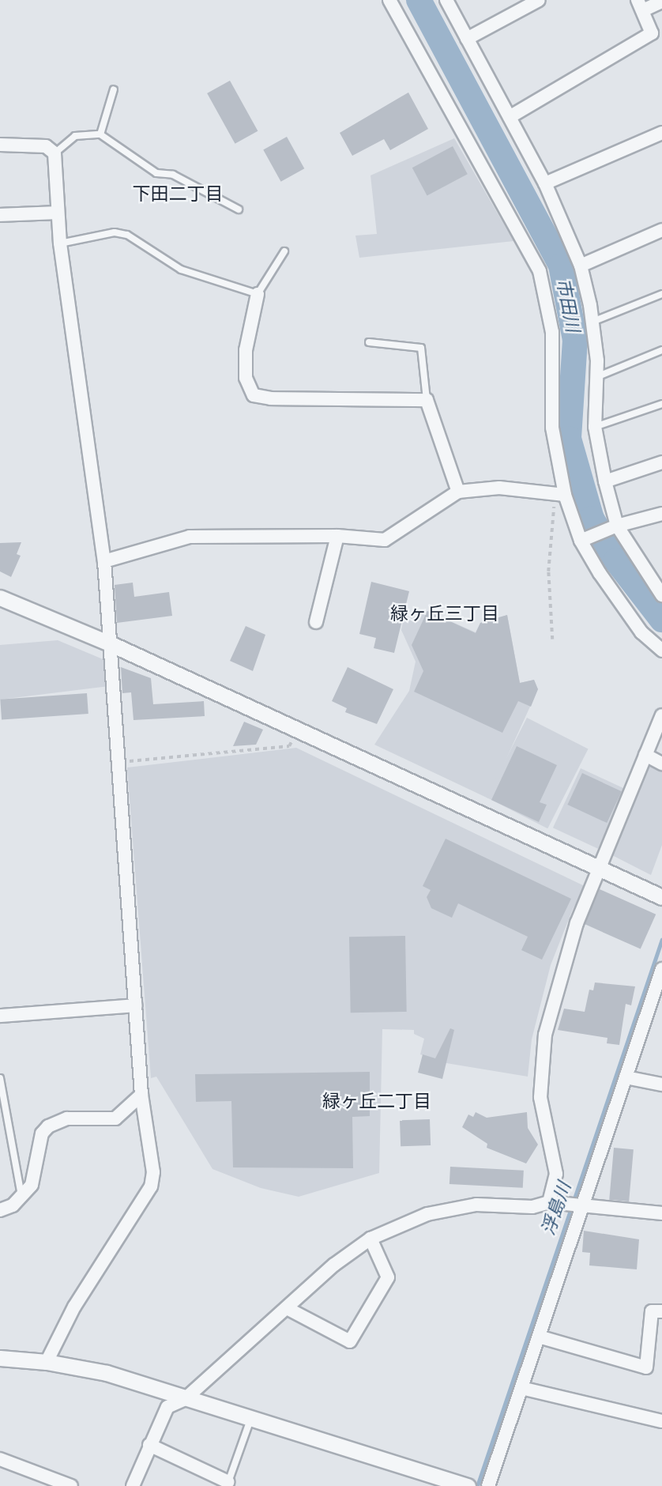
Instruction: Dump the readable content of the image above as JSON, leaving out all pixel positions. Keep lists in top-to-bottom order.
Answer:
{
  "districts": ["下田二丁目", "緑ヶ丘三丁目", "緑ヶ丘二丁目"],
  "water": ["市田川", "浮島川"]
}
